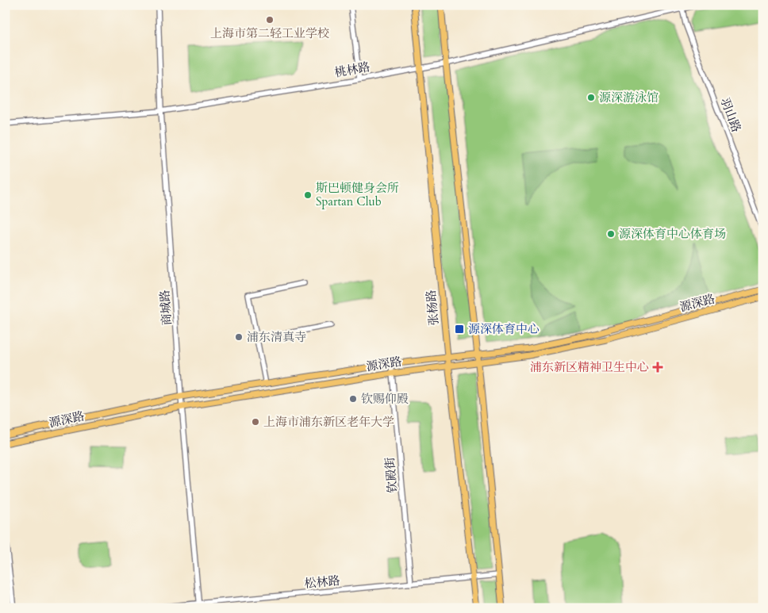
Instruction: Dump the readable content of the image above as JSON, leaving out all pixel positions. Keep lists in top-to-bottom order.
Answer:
{
  "streets": {
    "main road": ["源深路", "张杨路"],
    "street": [
      "桃林路",
      "羽山路",
      "商城路",
      "钦殿街",
      "松林路"
    ]
  },
  "crossings": [
    ["桃林路", "羽山路"],
    ["桃林路", "商城路"],
    ["桃林路", "张杨路"],
    ["源深路", "商城路"],
    ["源深路", "张杨路"],
    ["源深路", "钦殿街"],
    ["商城路", "松林路"],
    ["张杨路", "松林路"],
    ["钦殿街", "松林路"]
  ],
  "places": {
    "other": [
      "上海市第二轻工业学校",
      "源深游泳馆",
      "斯巴顿健身会所 Spartan Club",
      "源深体育中心体育场",
      "浦东清真寺",
      "钦赐仰殿",
      "上海市浦东新区老年大学"
    ],
    "transit": ["源深体育中心"],
    "health": ["浦东新区精神卫生中心"]
  }
}
